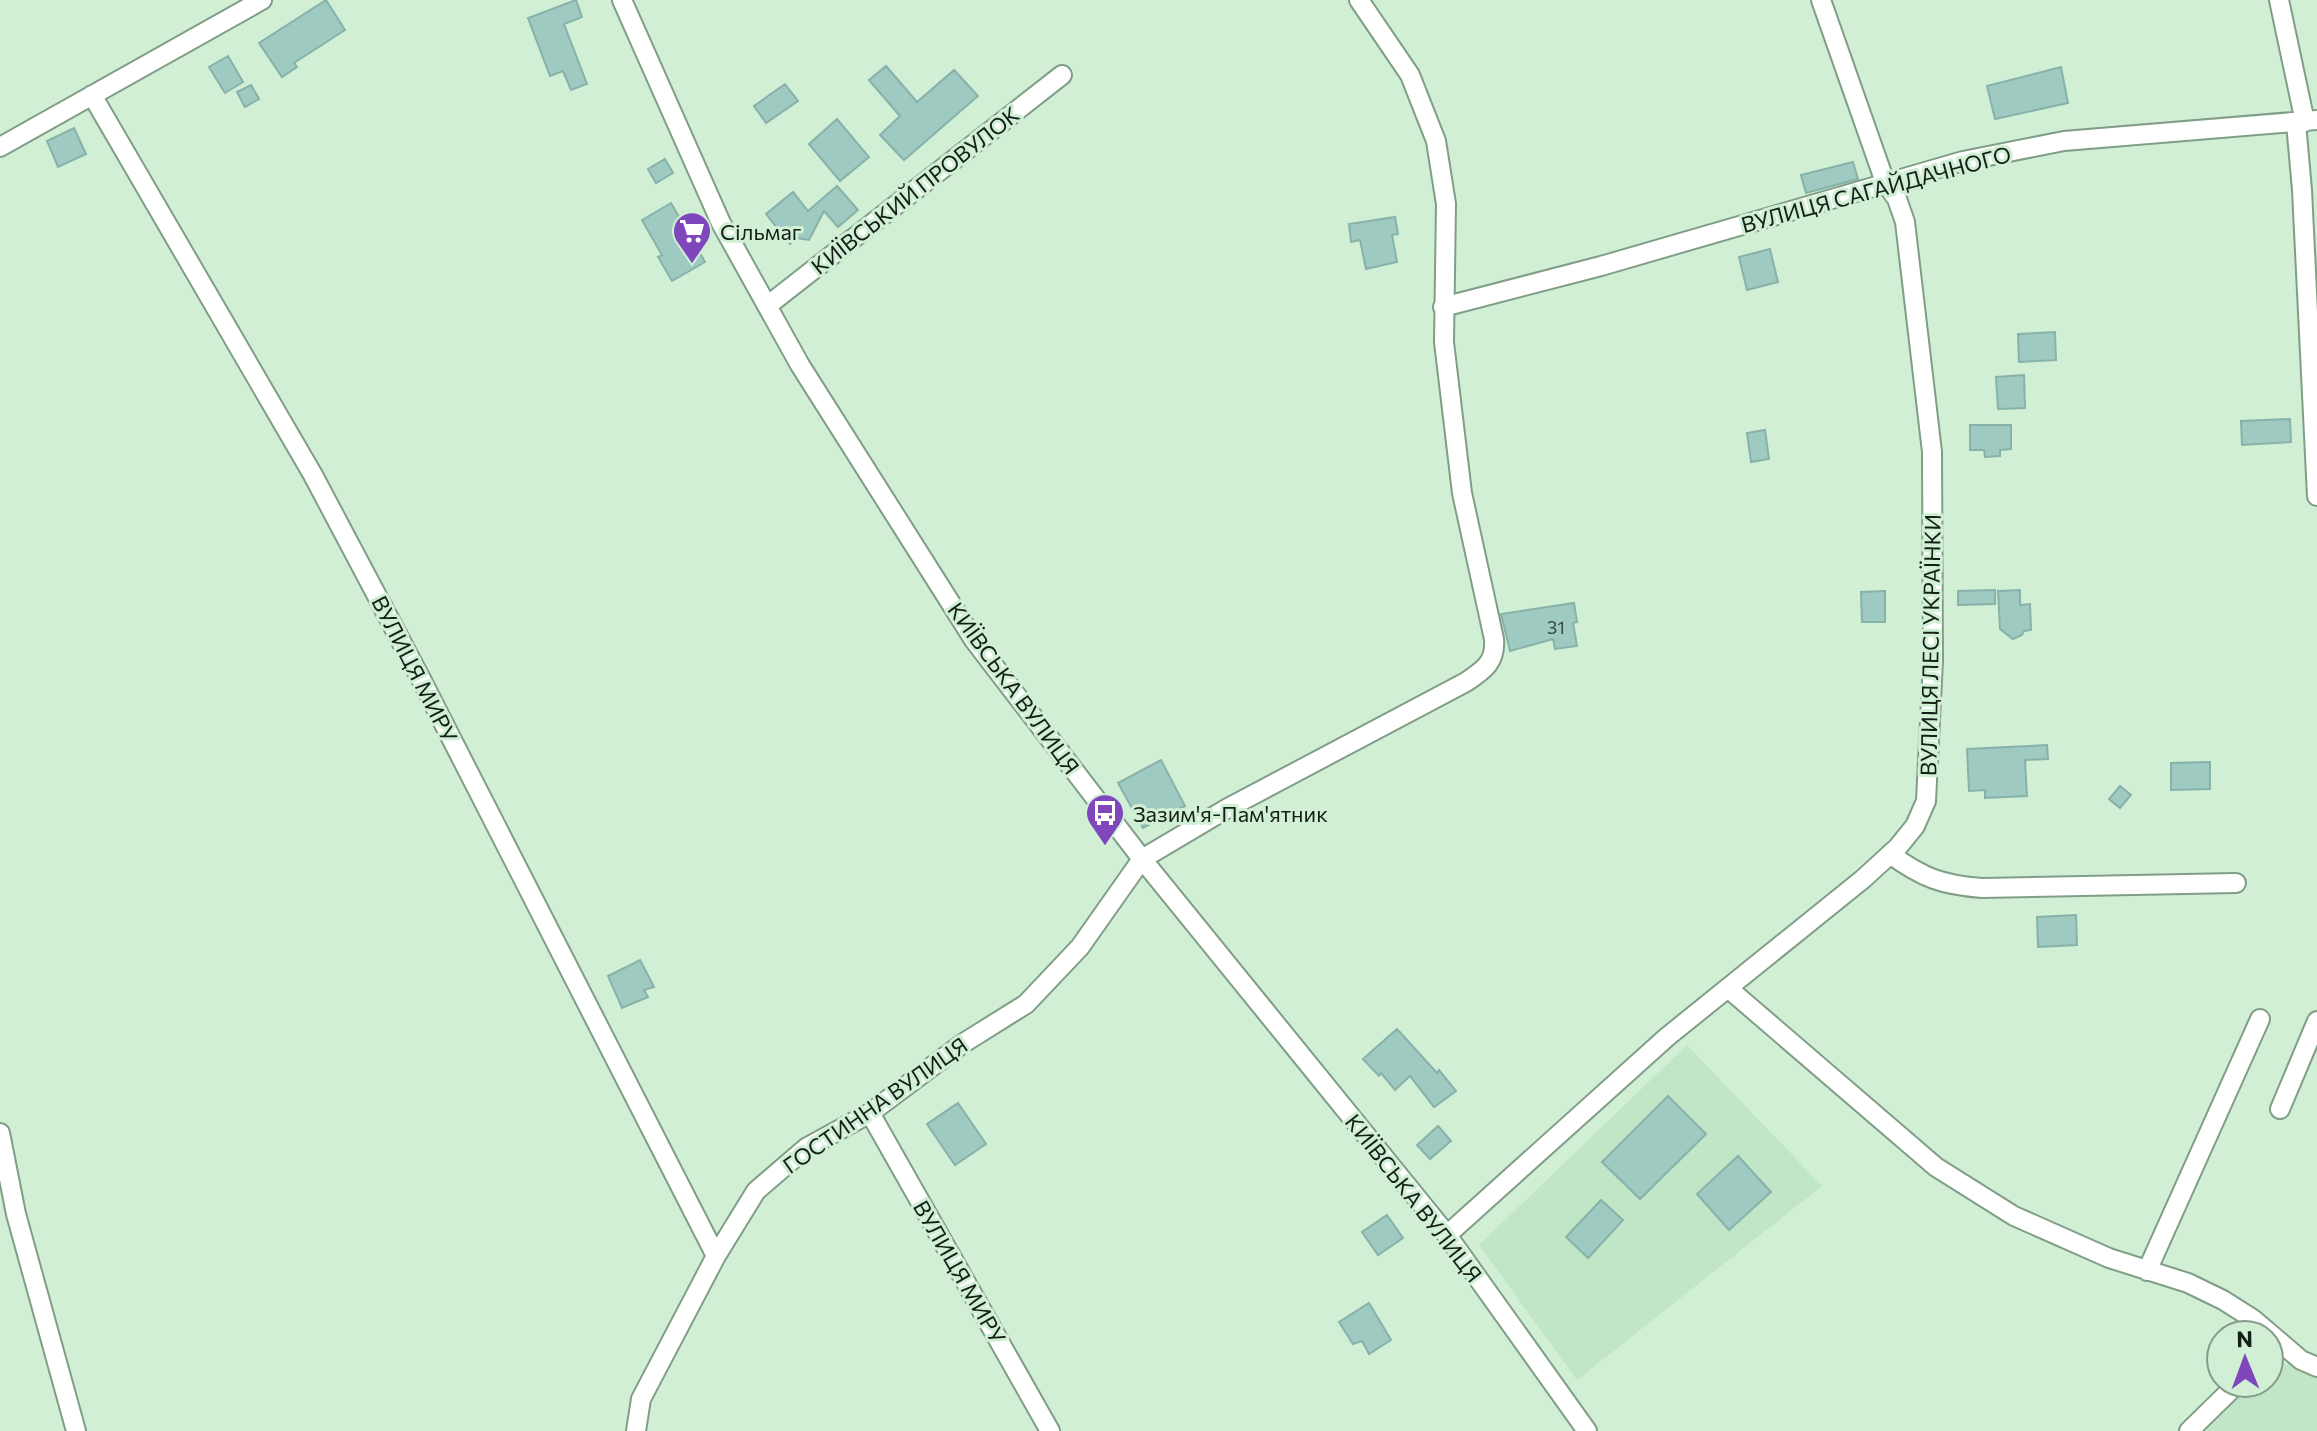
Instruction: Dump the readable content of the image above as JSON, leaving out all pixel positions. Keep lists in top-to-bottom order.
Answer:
{
  "streets": {
    "street": [
      "ВУЛИЦЯ САГАЙДАЧНОГО",
      "КИЇВСЬКИЙ ПРОВУЛОК",
      "ВУЛИЦЯ ЛЕСІ УКРАЇНКИ",
      "ВУЛИЦЯ МИРУ",
      "КИЇВСЬКА ВУЛИЦЯ",
      "ГОСТИННА ВУЛИЦЯ"
    ]
  },
  "crossings": [
    ["ВУЛИЦЯ САГАЙДАЧНОГО", "ВУЛИЦЯ ЛЕСІ УКРАЇНКИ"],
    ["КИЇВСЬКИЙ ПРОВУЛОК", "КИЇВСЬКА ВУЛИЦЯ"],
    ["ВУЛИЦЯ ЛЕСІ УКРАЇНКИ", "КИЇВСЬКА ВУЛИЦЯ"],
    ["ВУЛИЦЯ МИРУ", "ГОСТИННА ВУЛИЦЯ"],
    ["КИЇВСЬКА ВУЛИЦЯ", "ГОСТИННА ВУЛИЦЯ"]
  ],
  "places": {
    "supermarket": ["Сільмаг"],
    "bus stop": ["Зазим'я-Пам'ятник"]
  },
  "house_numbers": ["31"],
  "north": "top"
}
